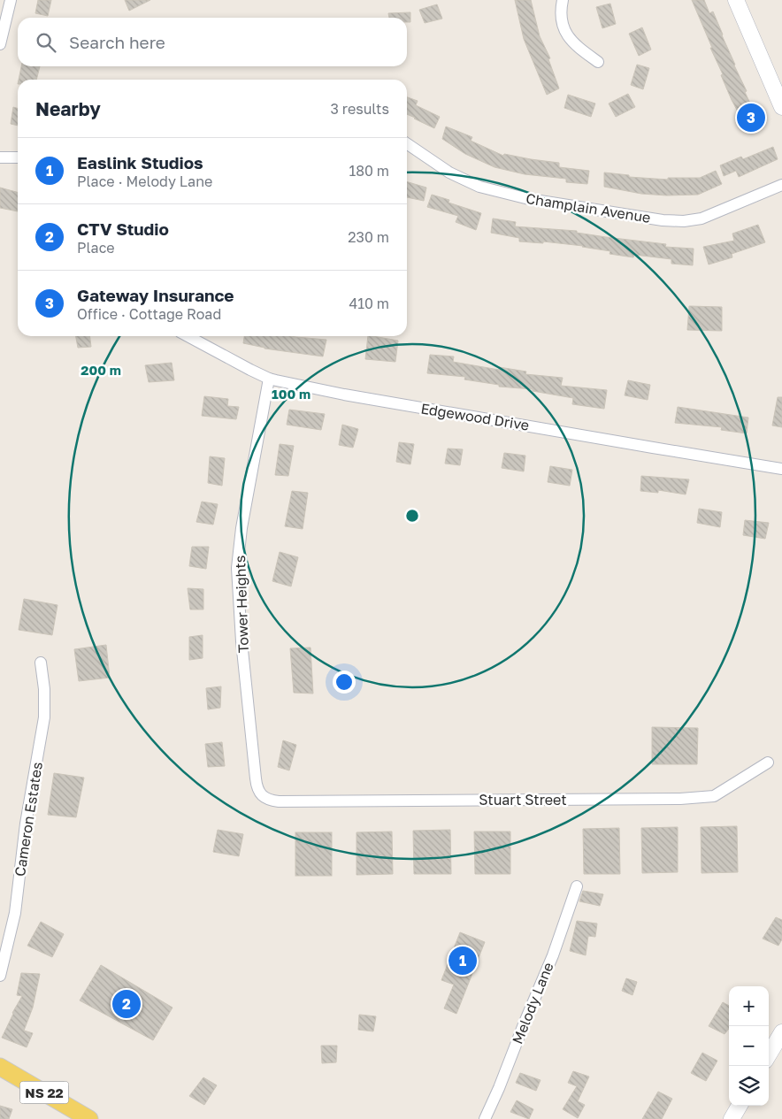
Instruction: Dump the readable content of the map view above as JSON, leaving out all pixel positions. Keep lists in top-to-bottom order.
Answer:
{
  "streets": {
    "main road": ["NS 22"],
    "street": [
      "Champlain Avenue",
      "Edgewood Drive",
      "Tower Heights",
      "Stuart Street",
      "Cameron Estates",
      "Melody Lane"
    ]
  },
  "crossings": [
    ["Edgewood Drive", "Tower Heights"],
    ["Tower Heights", "Stuart Street"]
  ],
  "page": {
    "search": "Search here",
    "heading": ["Nearby", "3 results"],
    "pins": ["3", "1", "2"],
    "list": [
      {
        "mark": "1",
        "name": "Easlink Studios",
        "note": "Place · Melody Lane",
        "value": "180 m"
      },
      {
        "mark": "2",
        "name": "CTV Studio",
        "note": "Place",
        "value": "230 m"
      },
      {
        "mark": "3",
        "name": "Gateway Insurance",
        "note": "Office · Cottage Road",
        "value": "410 m"
      }
    ],
    "map_buttons": ["+", "−"]
  },
  "rings": ["200 m", "100 m"]
}
